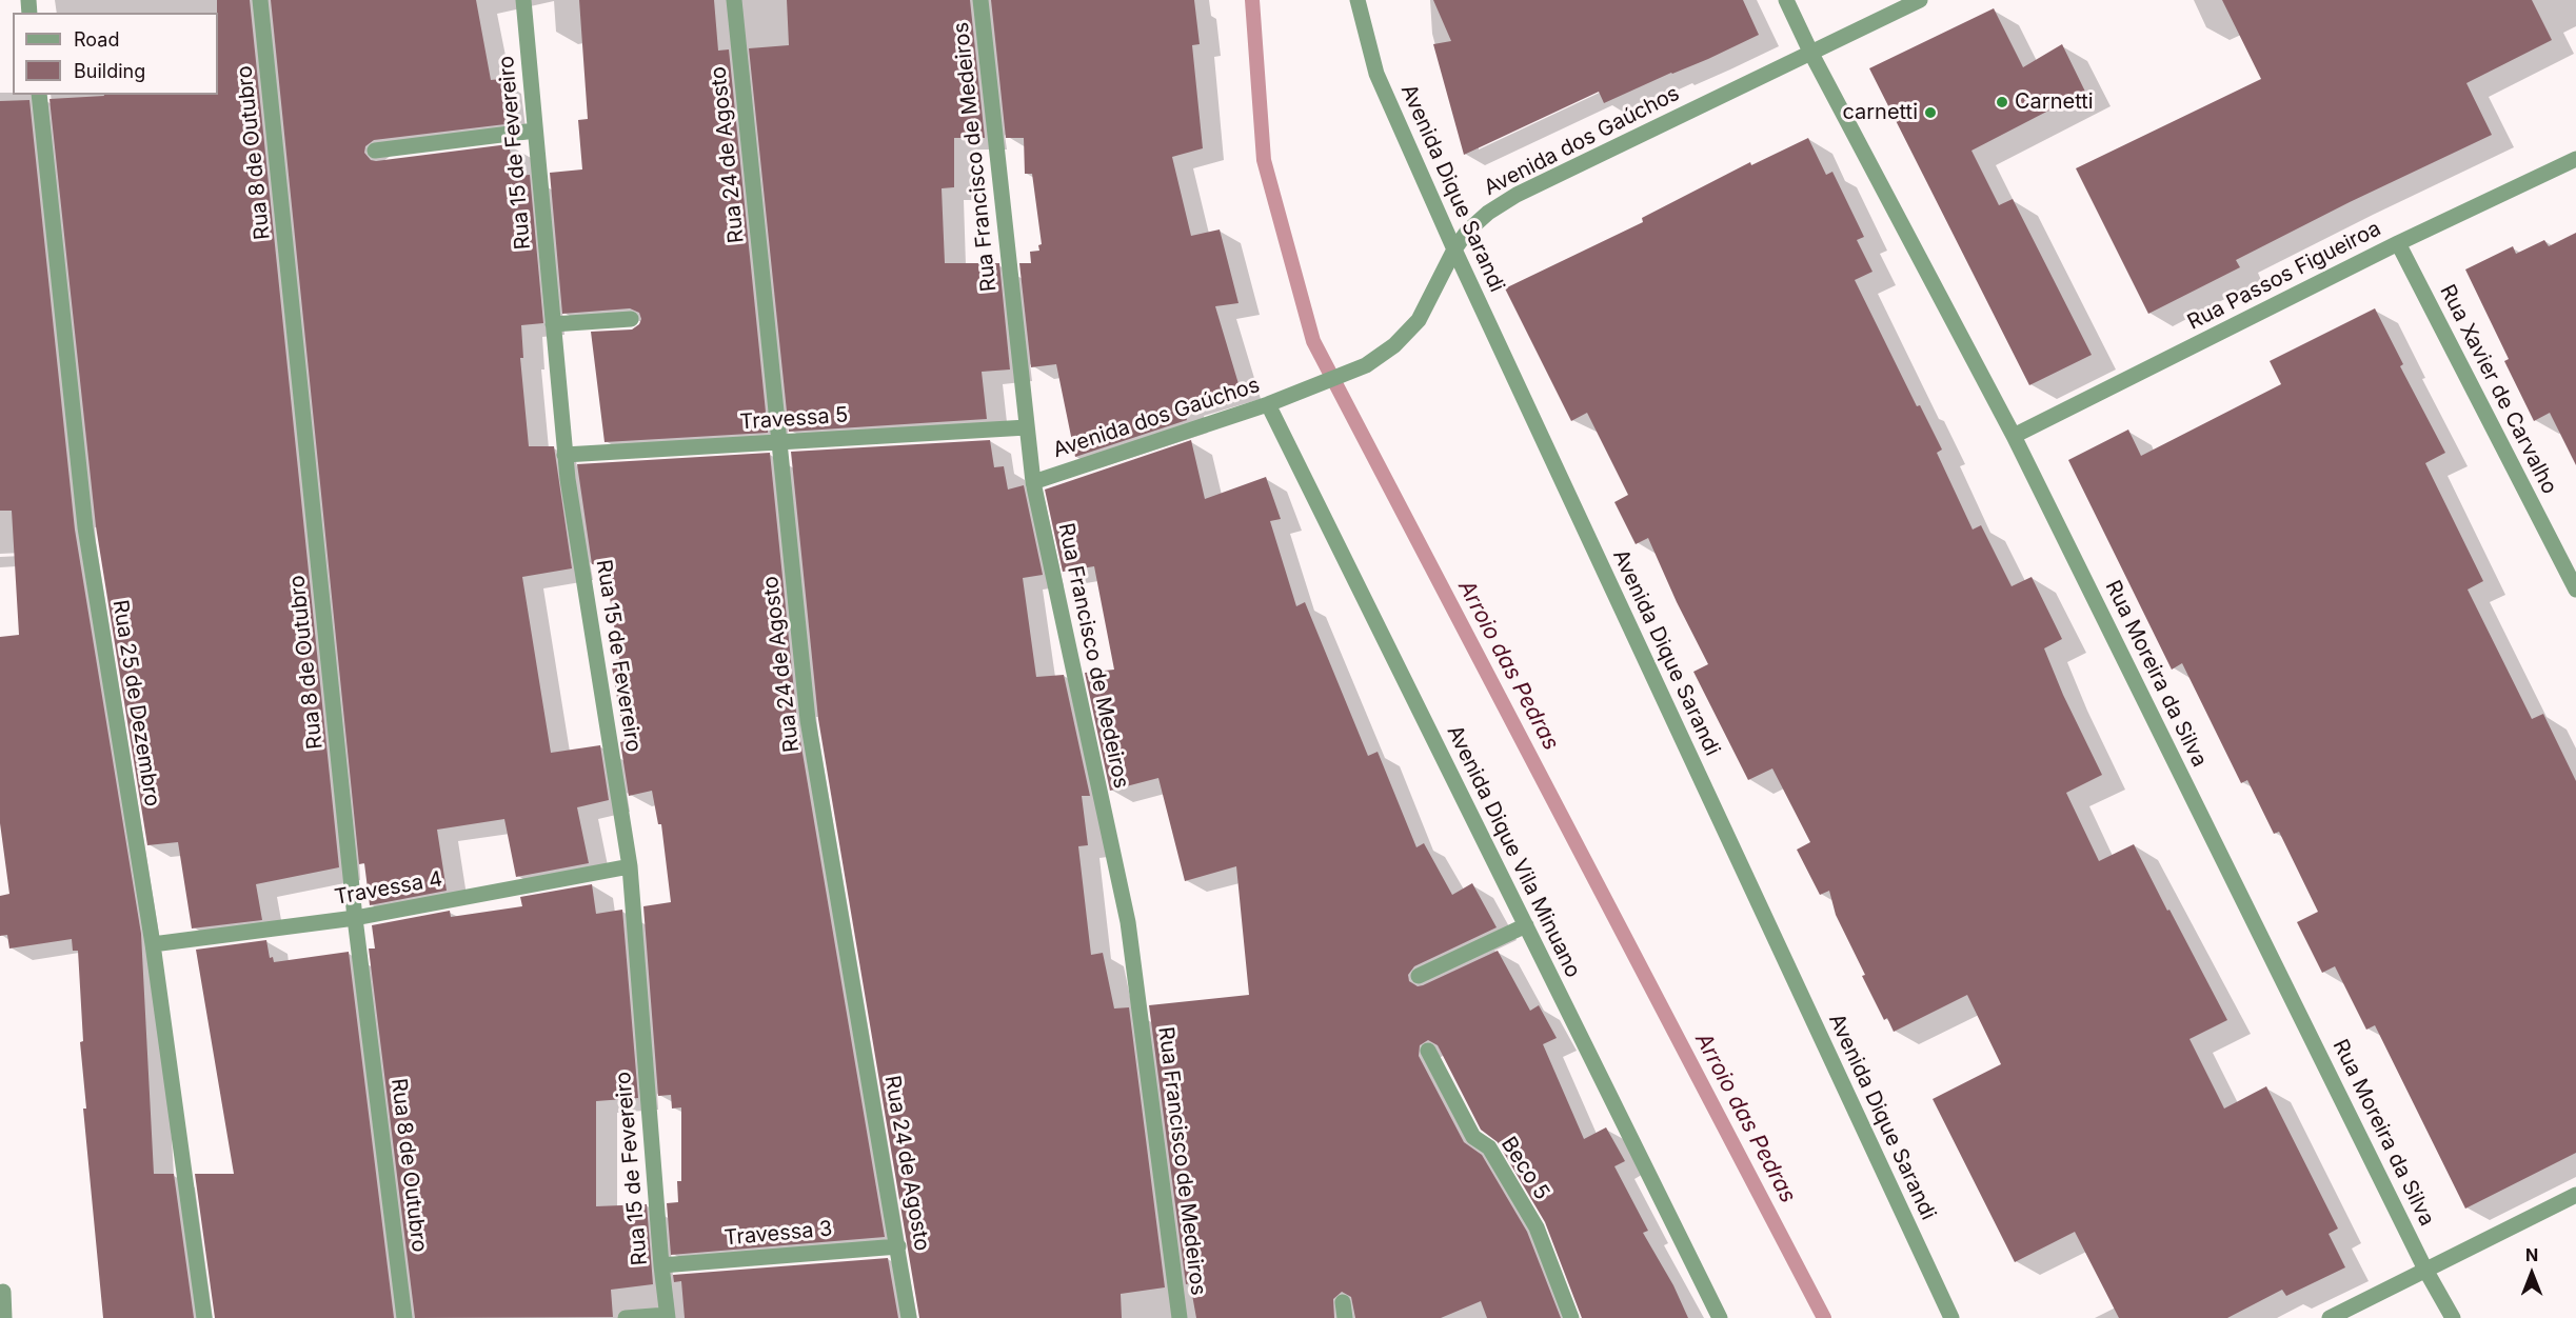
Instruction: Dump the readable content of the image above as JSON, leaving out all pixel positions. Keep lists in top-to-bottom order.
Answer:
{
  "streets": {
    "street": [
      "Avenida dos Gaúchos",
      "Rua 8 de Outubro",
      "Rua 15 de Fevereiro",
      "Rua 24 de Agosto",
      "Rua Francisco de Medeiros",
      "Avenida Dique Sarandi",
      "Rua Passos Figueiroa",
      "Rua Xavier de Carvalho",
      "Travessa 5",
      "Rua Moreira da Silva",
      "Rua 25 de Dezembro",
      "Avenida Dique Vila Minuano",
      "Travessa 4",
      "Beco 5",
      "Travessa 3"
    ]
  },
  "crossings": [
    ["Avenida dos Gaúchos", "Rua Francisco de Medeiros"],
    ["Avenida dos Gaúchos", "Avenida Dique Sarandi"],
    ["Avenida dos Gaúchos", "Rua Moreira da Silva"],
    ["Avenida dos Gaúchos", "Avenida Dique Vila Minuano"],
    ["Rua 8 de Outubro", "Travessa 4"],
    ["Rua 15 de Fevereiro", "Travessa 5"],
    ["Rua 15 de Fevereiro", "Travessa 4"],
    ["Rua 15 de Fevereiro", "Travessa 3"],
    ["Rua 24 de Agosto", "Travessa 5"],
    ["Rua 24 de Agosto", "Travessa 3"],
    ["Rua Francisco de Medeiros", "Travessa 5"],
    ["Rua Passos Figueiroa", "Rua Xavier de Carvalho"],
    ["Rua Passos Figueiroa", "Rua Moreira da Silva"],
    ["Rua 25 de Dezembro", "Travessa 4"]
  ],
  "water": ["Arroio das Pedras"],
  "places": ["Carnetti", "carnetti"],
  "legend": ["Road", "Building"],
  "north": "top"
}
